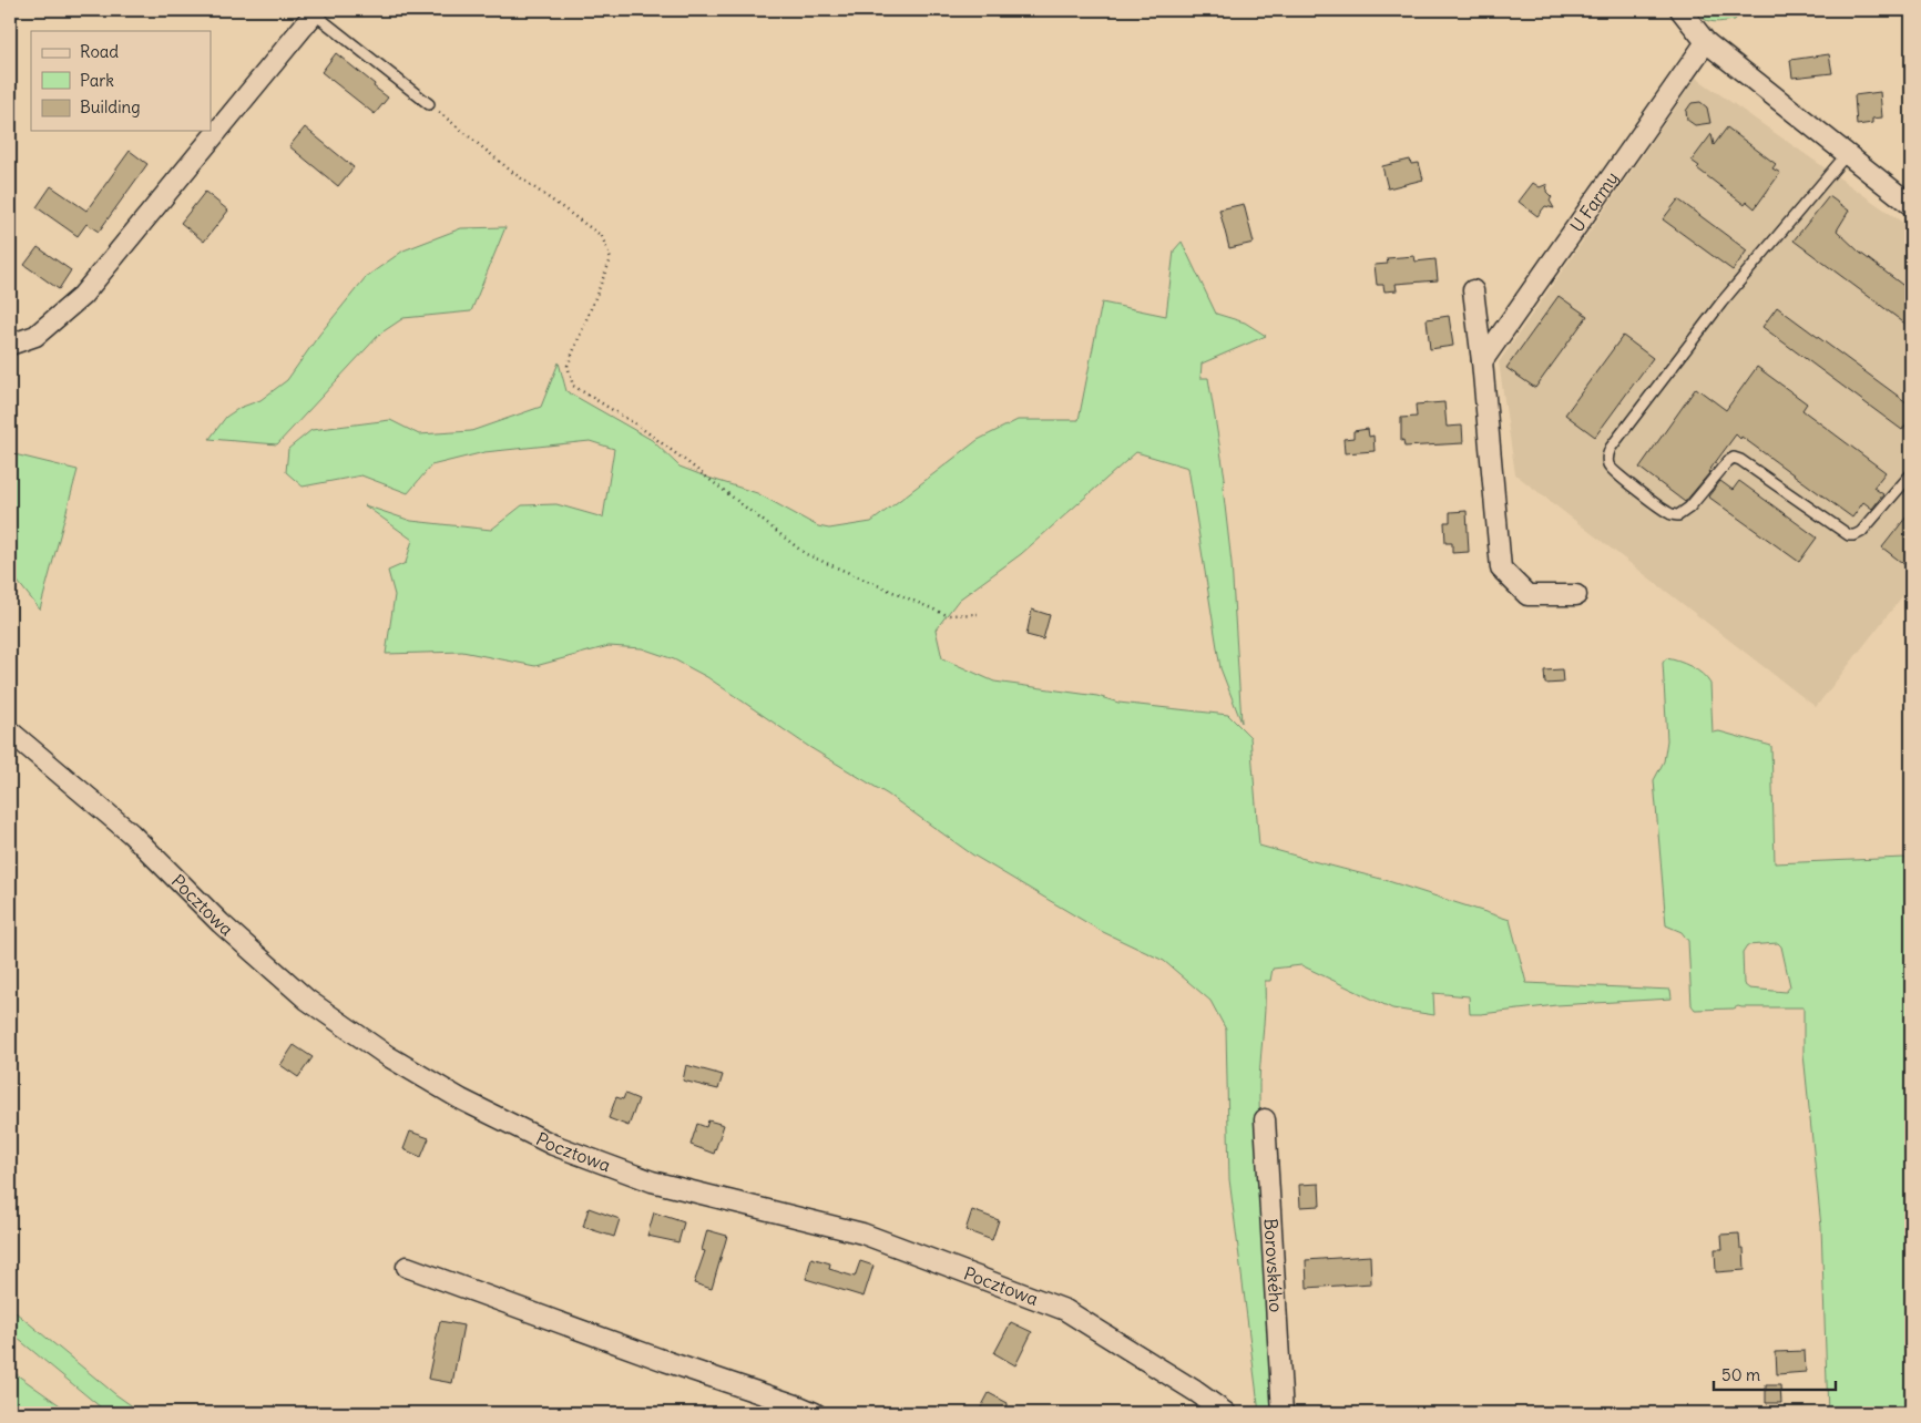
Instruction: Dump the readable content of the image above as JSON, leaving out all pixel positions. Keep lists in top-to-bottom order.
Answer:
{
  "streets": {
    "street": ["U Farmy", "Pocztowa", "Borovského"]
  },
  "legend": ["Road", "Park", "Building"],
  "scale_bar": "50 m"
}
